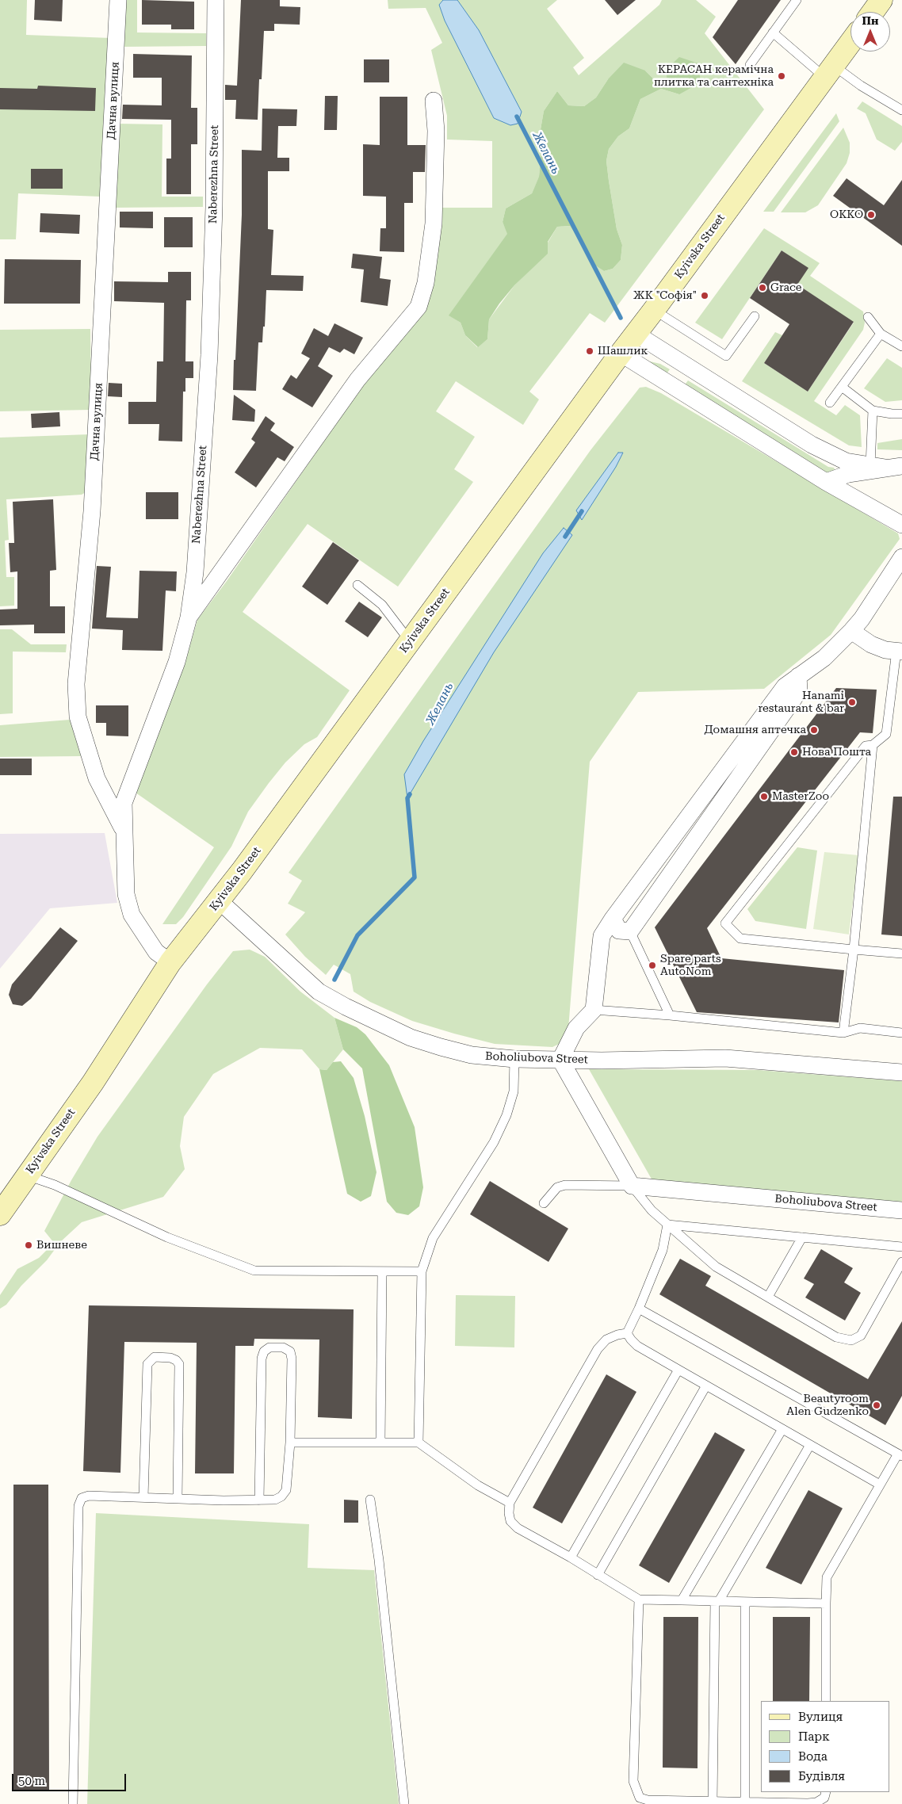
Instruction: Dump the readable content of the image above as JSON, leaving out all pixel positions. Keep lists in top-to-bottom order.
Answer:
{
  "streets": {
    "main road": ["Kyivska Street"],
    "street": ["Дачна вулиця", "Naberezhna Street", "Boholiubova Street"]
  },
  "crossings": [
    ["Дачна вулиця", "Naberezhna Street"],
    ["Naberezhna Street", "Kyivska Street"],
    ["Kyivska Street", "Boholiubova Street"]
  ],
  "water": ["Желань"],
  "places": [
    "КЕРАСАН керамічна плитка та сантехніка",
    "OKKO",
    "Grace",
    "ЖК \"Софія\"",
    "Шашлик",
    "Hanami restaurant & bar",
    "Домашня аптечка",
    "Нова Пошта",
    "MasterZoo",
    "Spare parts AutoNom",
    "Вишневе",
    "Beautyroom Alen Gudzenko"
  ],
  "legend": [
    "Вулиця",
    "Парк",
    "Вода",
    "Будівля"
  ],
  "scale_bar": "50 m",
  "north": "top"
}
